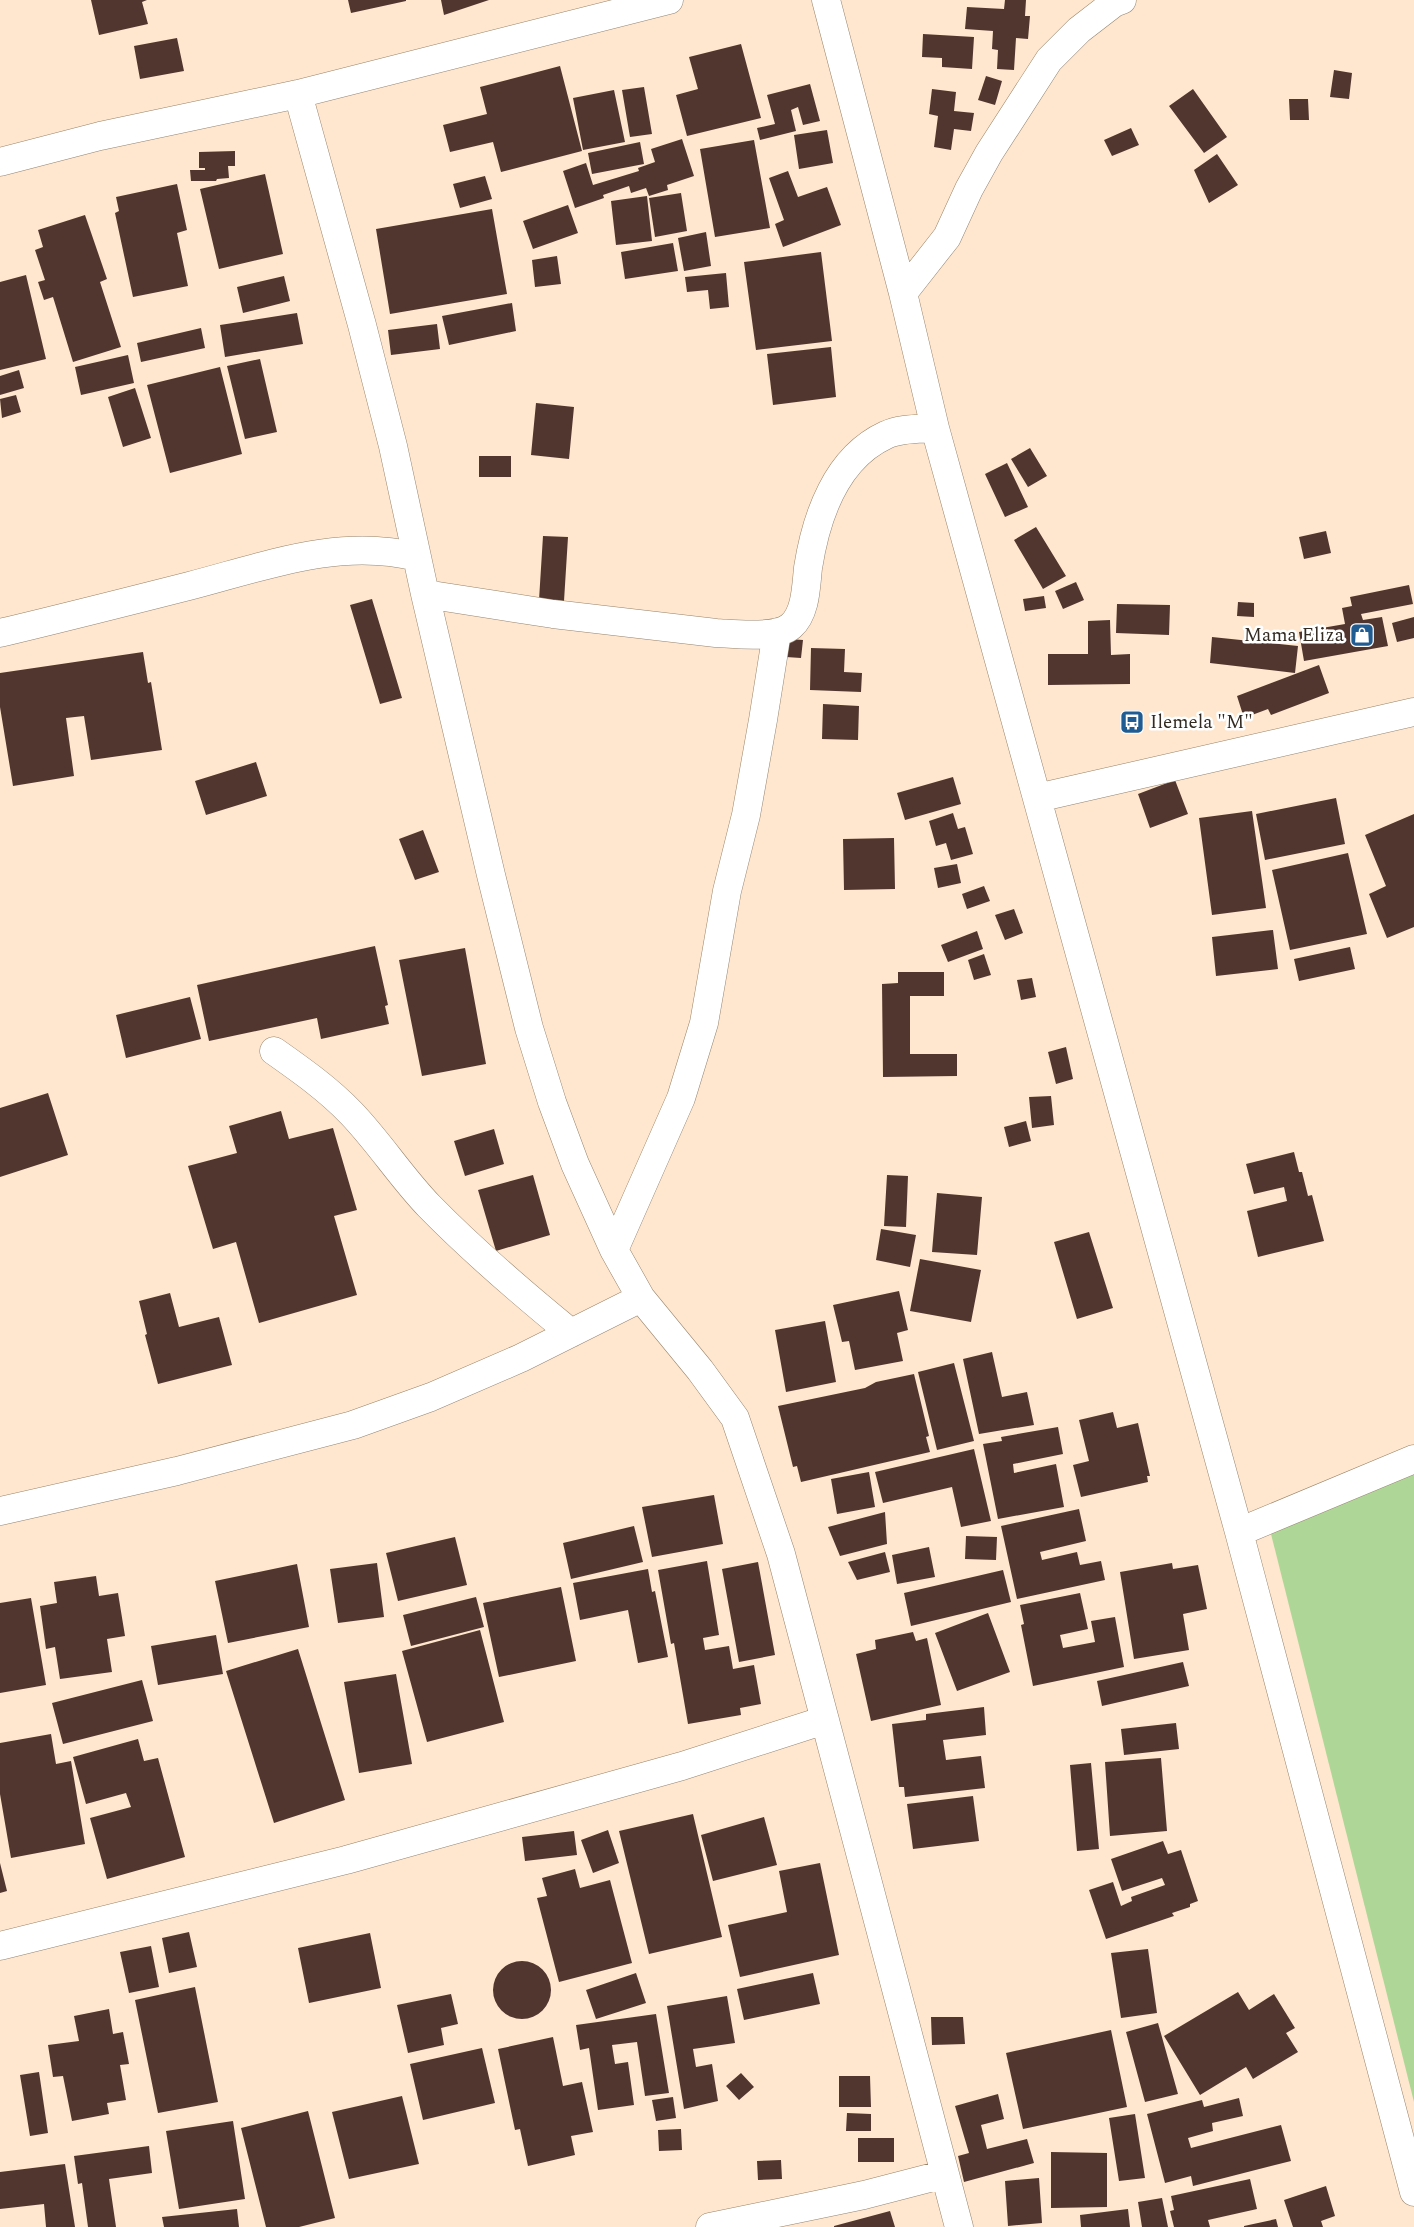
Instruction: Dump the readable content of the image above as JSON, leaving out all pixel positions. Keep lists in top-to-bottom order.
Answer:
{
  "places": {
    "shop": ["Mama Eliza"],
    "bus stop": ["Ilemela \"M\""]
  }
}
